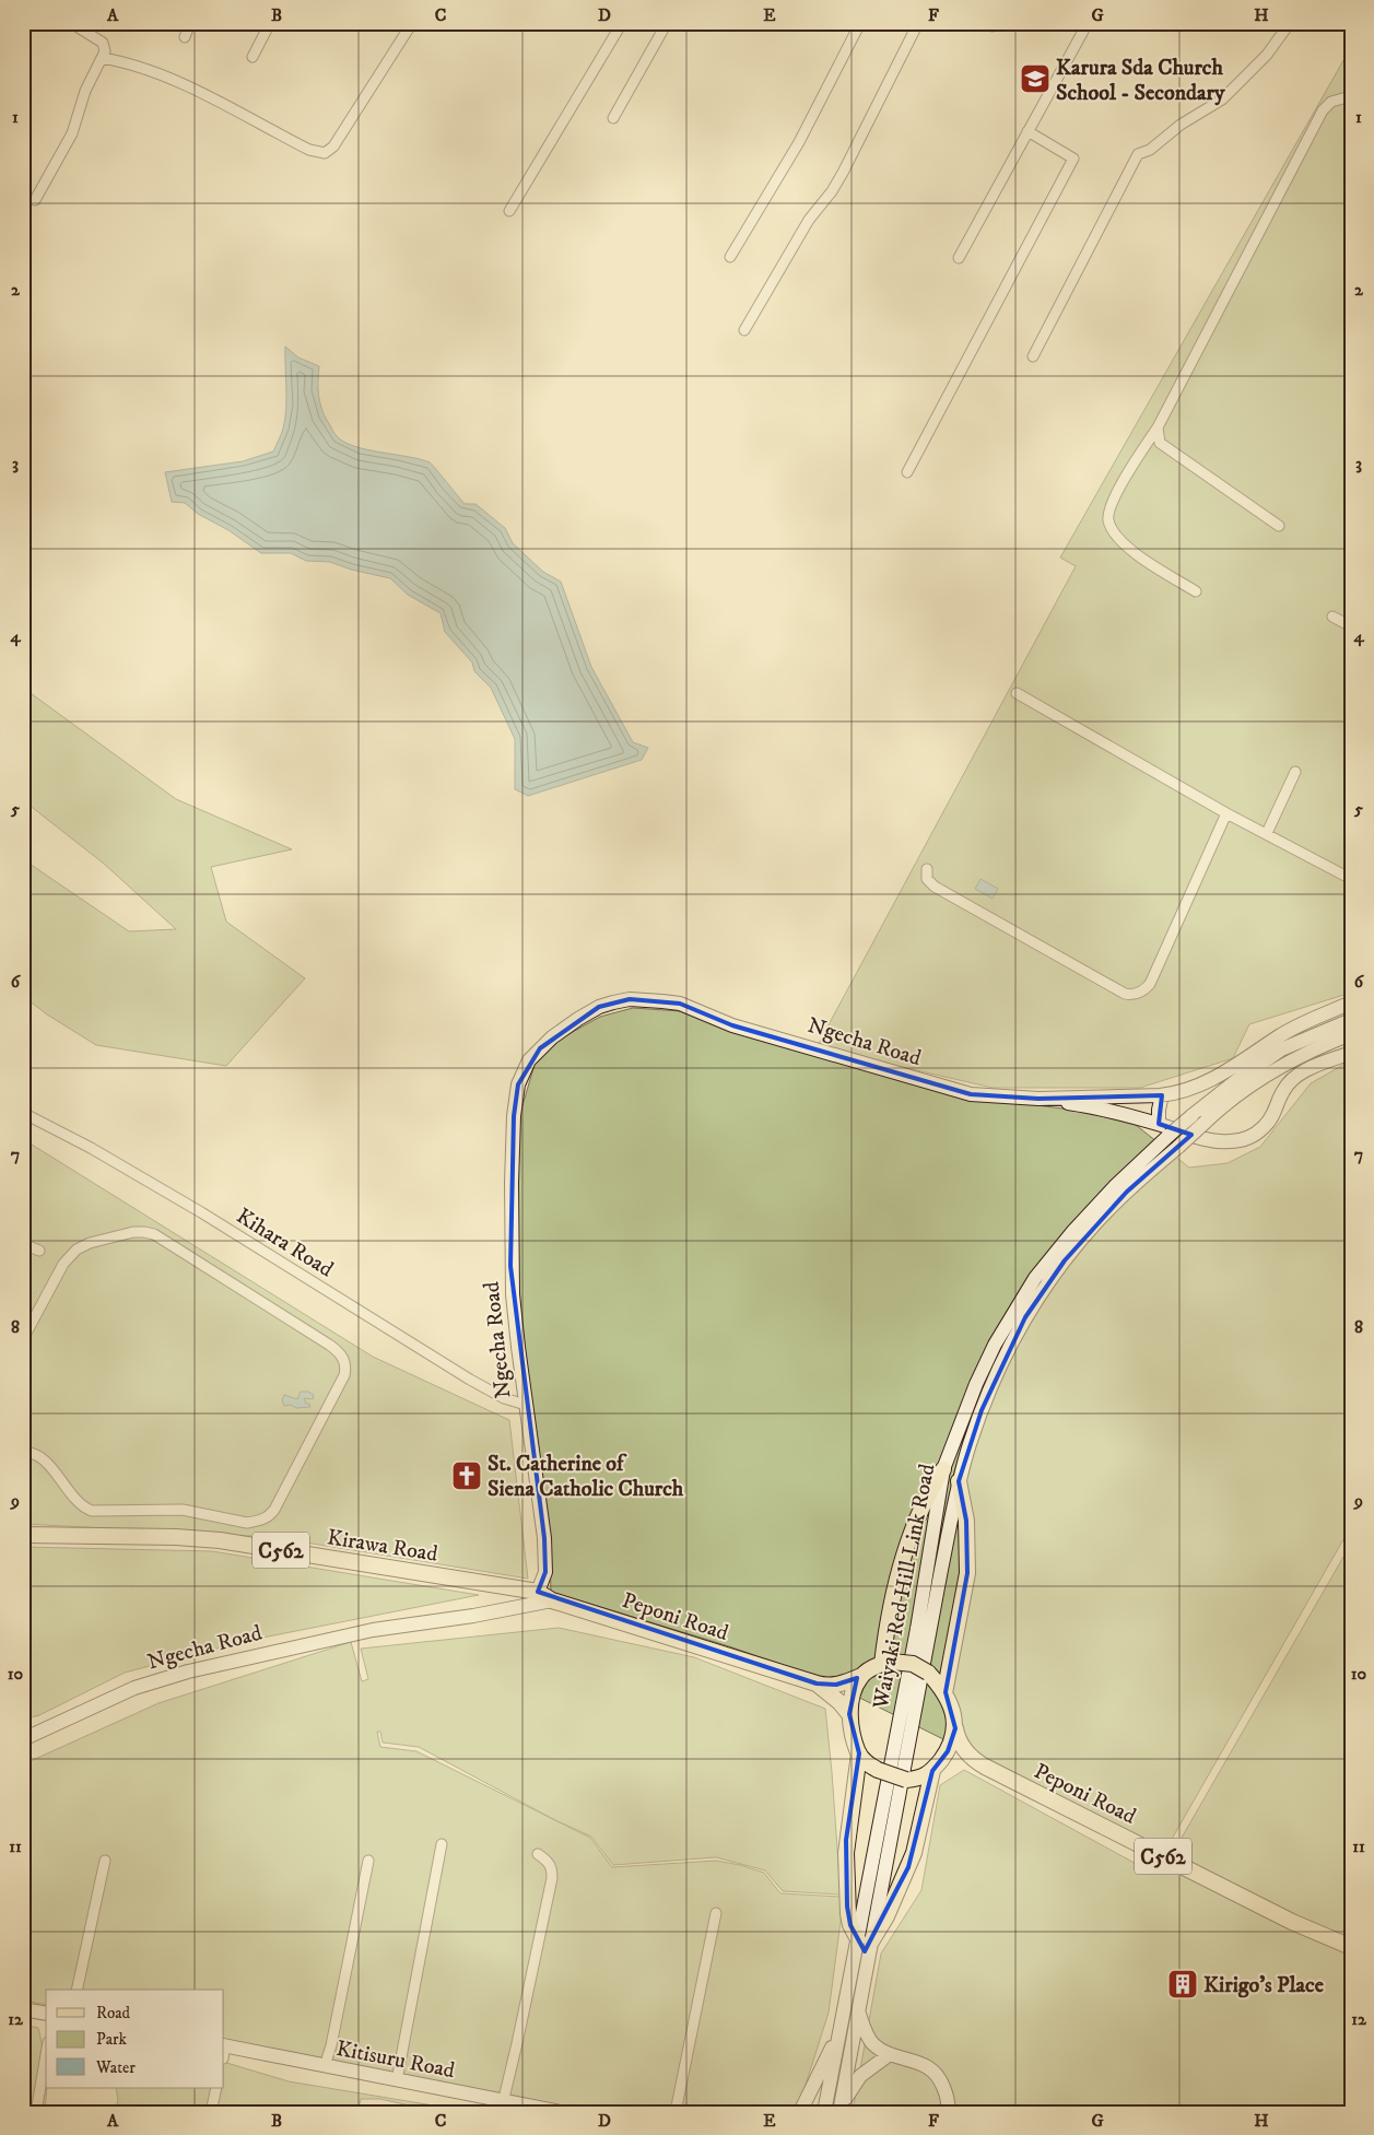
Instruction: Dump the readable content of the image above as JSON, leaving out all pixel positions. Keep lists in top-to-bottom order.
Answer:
{
  "streets": {
    "main road": [
      "Ngecha Road",
      "Kirawa Road",
      "C562",
      "Waiyaki Red Hill Link Road",
      "Peponi Road",
      "Kitisuru Road"
    ],
    "street": ["Kihara Road"]
  },
  "crossings": [
    ["Ngecha Road", "Kihara Road"],
    ["Ngecha Road", "Kirawa Road"],
    ["Ngecha Road", "Peponi Road"]
  ],
  "places": {
    "school or university": ["Karura Sda Church School - Secondary"],
    "church": ["St. Catherine of Siena Catholic Church"],
    "building": ["Kirigo's Place"]
  },
  "legend": ["Road", "Park", "Water"],
  "grid": {
    "columns": [
      "A",
      "B",
      "C",
      "D",
      "E",
      "F",
      "G",
      "H"
    ],
    "rows": [
      "1",
      "2",
      "3",
      "4",
      "5",
      "6",
      "7",
      "8",
      "9",
      "10",
      "11",
      "12"
    ]
  }
}
